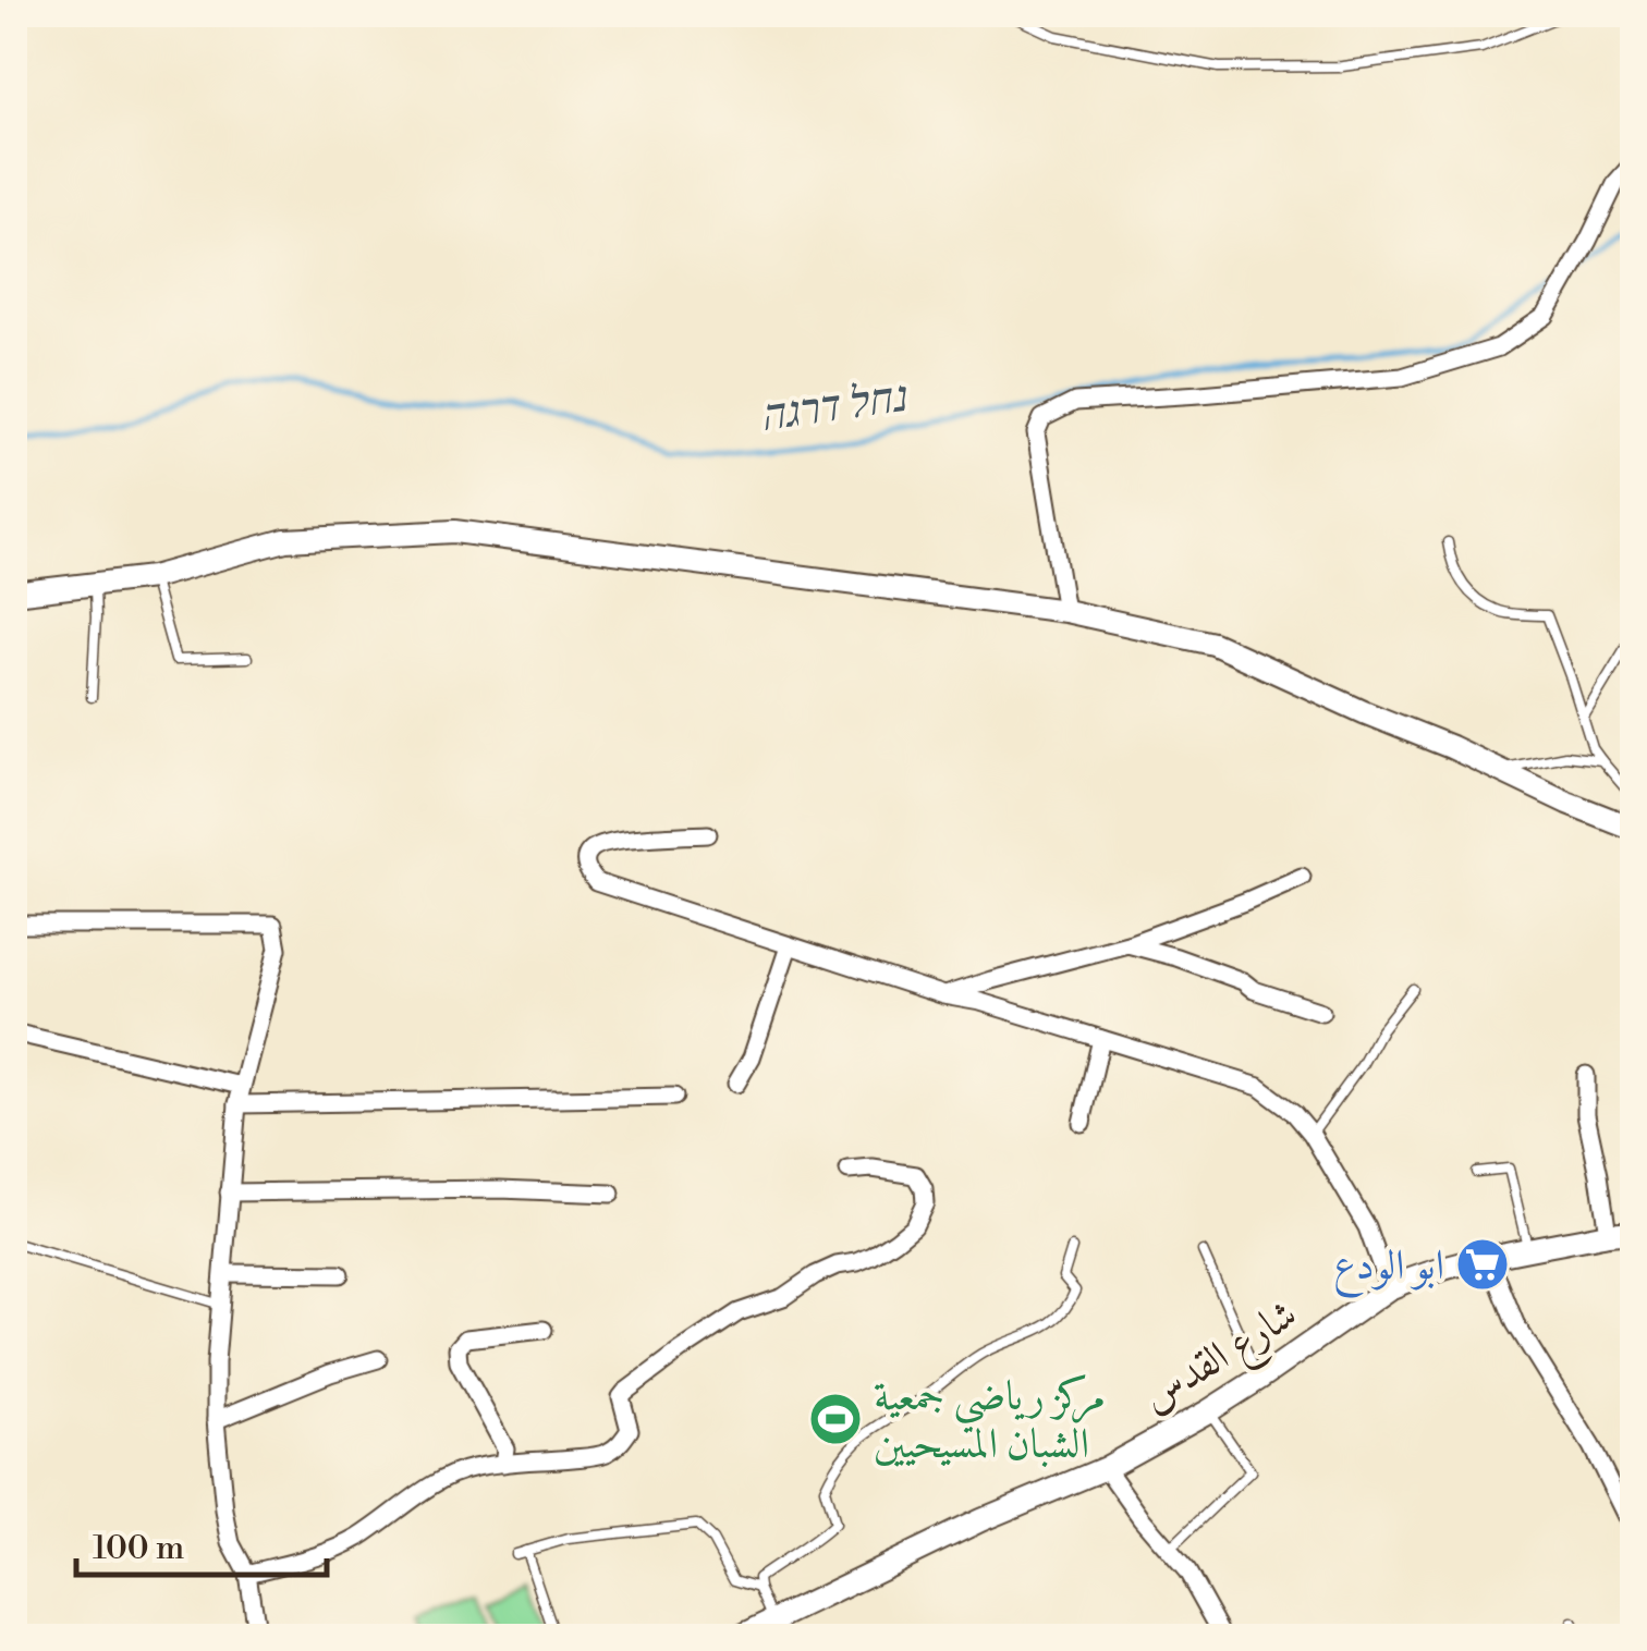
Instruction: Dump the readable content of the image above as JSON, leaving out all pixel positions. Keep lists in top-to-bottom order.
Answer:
{
  "streets": {
    "street": ["شارع القدس"]
  },
  "water": ["נחל דרגה"],
  "places": {
    "supermarket": ["ابو الودع"],
    "sports": ["مركز رياضي جمعية الشبان المسيحيين"]
  },
  "scale_bar": "100 m"
}
